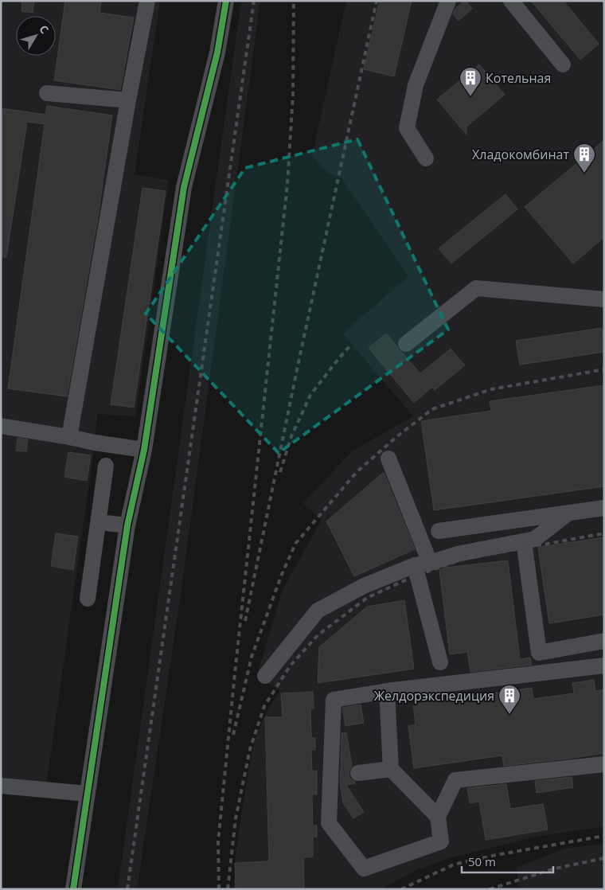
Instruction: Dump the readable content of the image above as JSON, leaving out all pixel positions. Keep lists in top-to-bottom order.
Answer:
{
  "places": {
    "building": ["Котельная", "Хладокомбинат", "Желдорэкспедиция"]
  },
  "scale_bar": "50 m",
  "north": "top right"
}
